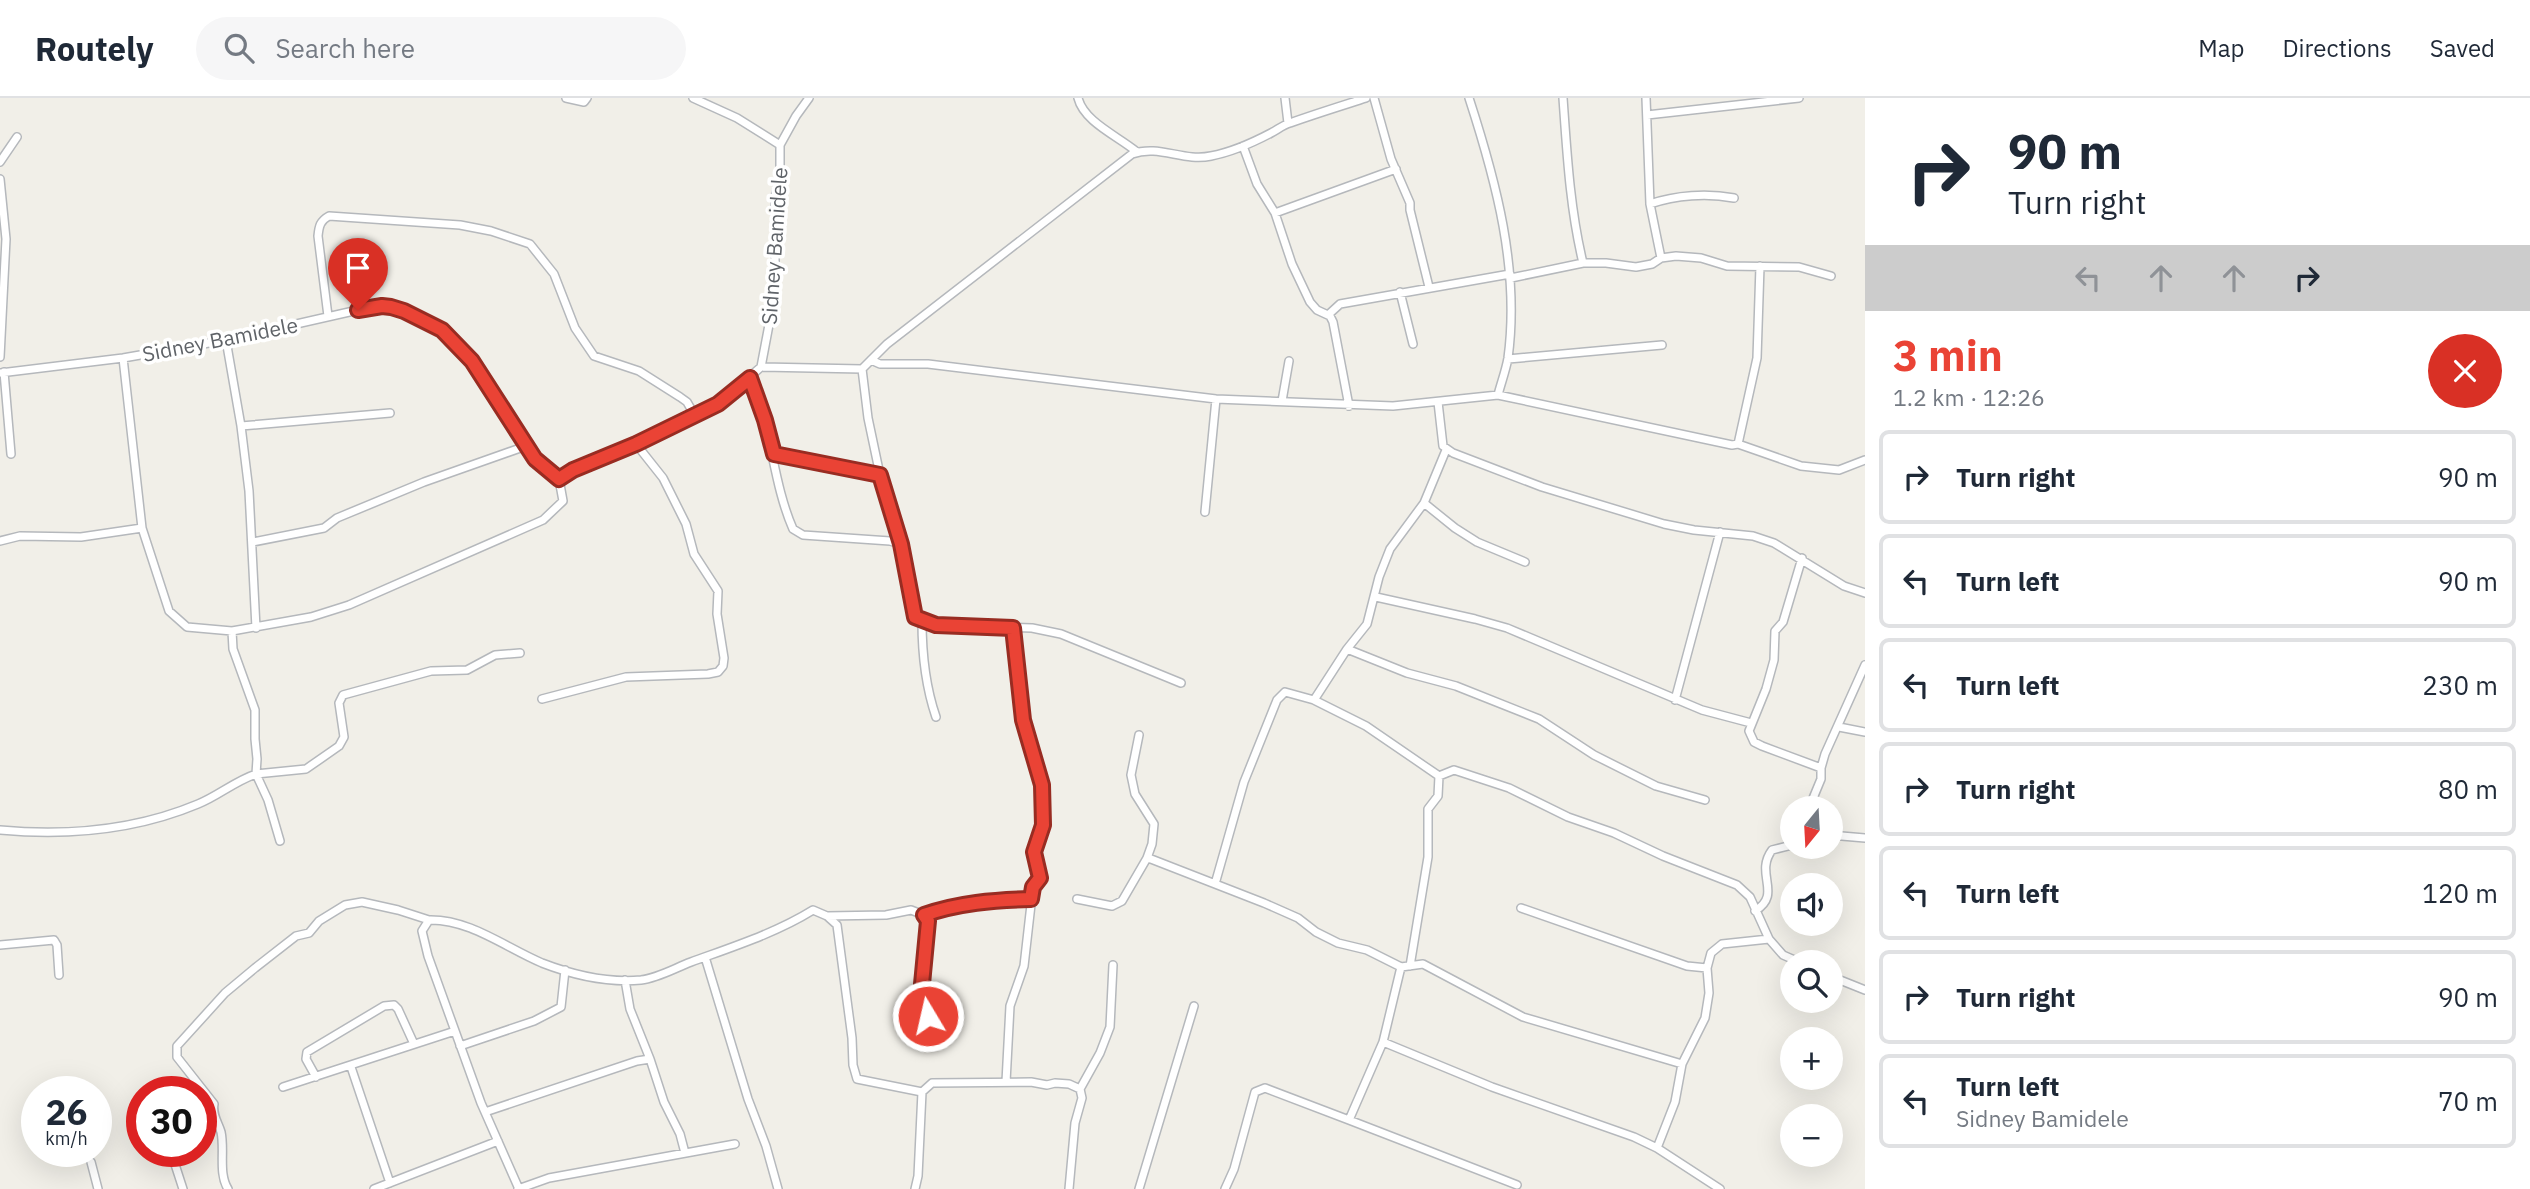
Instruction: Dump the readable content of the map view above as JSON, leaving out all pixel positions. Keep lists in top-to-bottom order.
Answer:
{
  "streets": {
    "street": ["Sidney Bamidele"]
  },
  "north": "bottom",
  "page": {
    "header": "Routely",
    "search": "Search here",
    "nav": ["Map", "Directions", "Saved"],
    "turn": ["90 m", "Turn right"],
    "heading": ["3 min", "1.2 km · 12:26"],
    "list": [
      {
        "name": "Turn right",
        "value": "90 m"
      },
      {
        "name": "Turn left",
        "value": "90 m"
      },
      {
        "name": "Turn left",
        "value": "230 m"
      },
      {
        "name": "Turn right",
        "value": "80 m"
      },
      {
        "name": "Turn left",
        "value": "120 m"
      },
      {
        "name": "Turn right",
        "value": "90 m"
      },
      {
        "name": "Turn left",
        "note": "Sidney Bamidele",
        "value": "70 m"
      }
    ],
    "map_buttons": ["+", "−"],
    "speed": "26 km/h",
    "limit": "30"
  }
}
